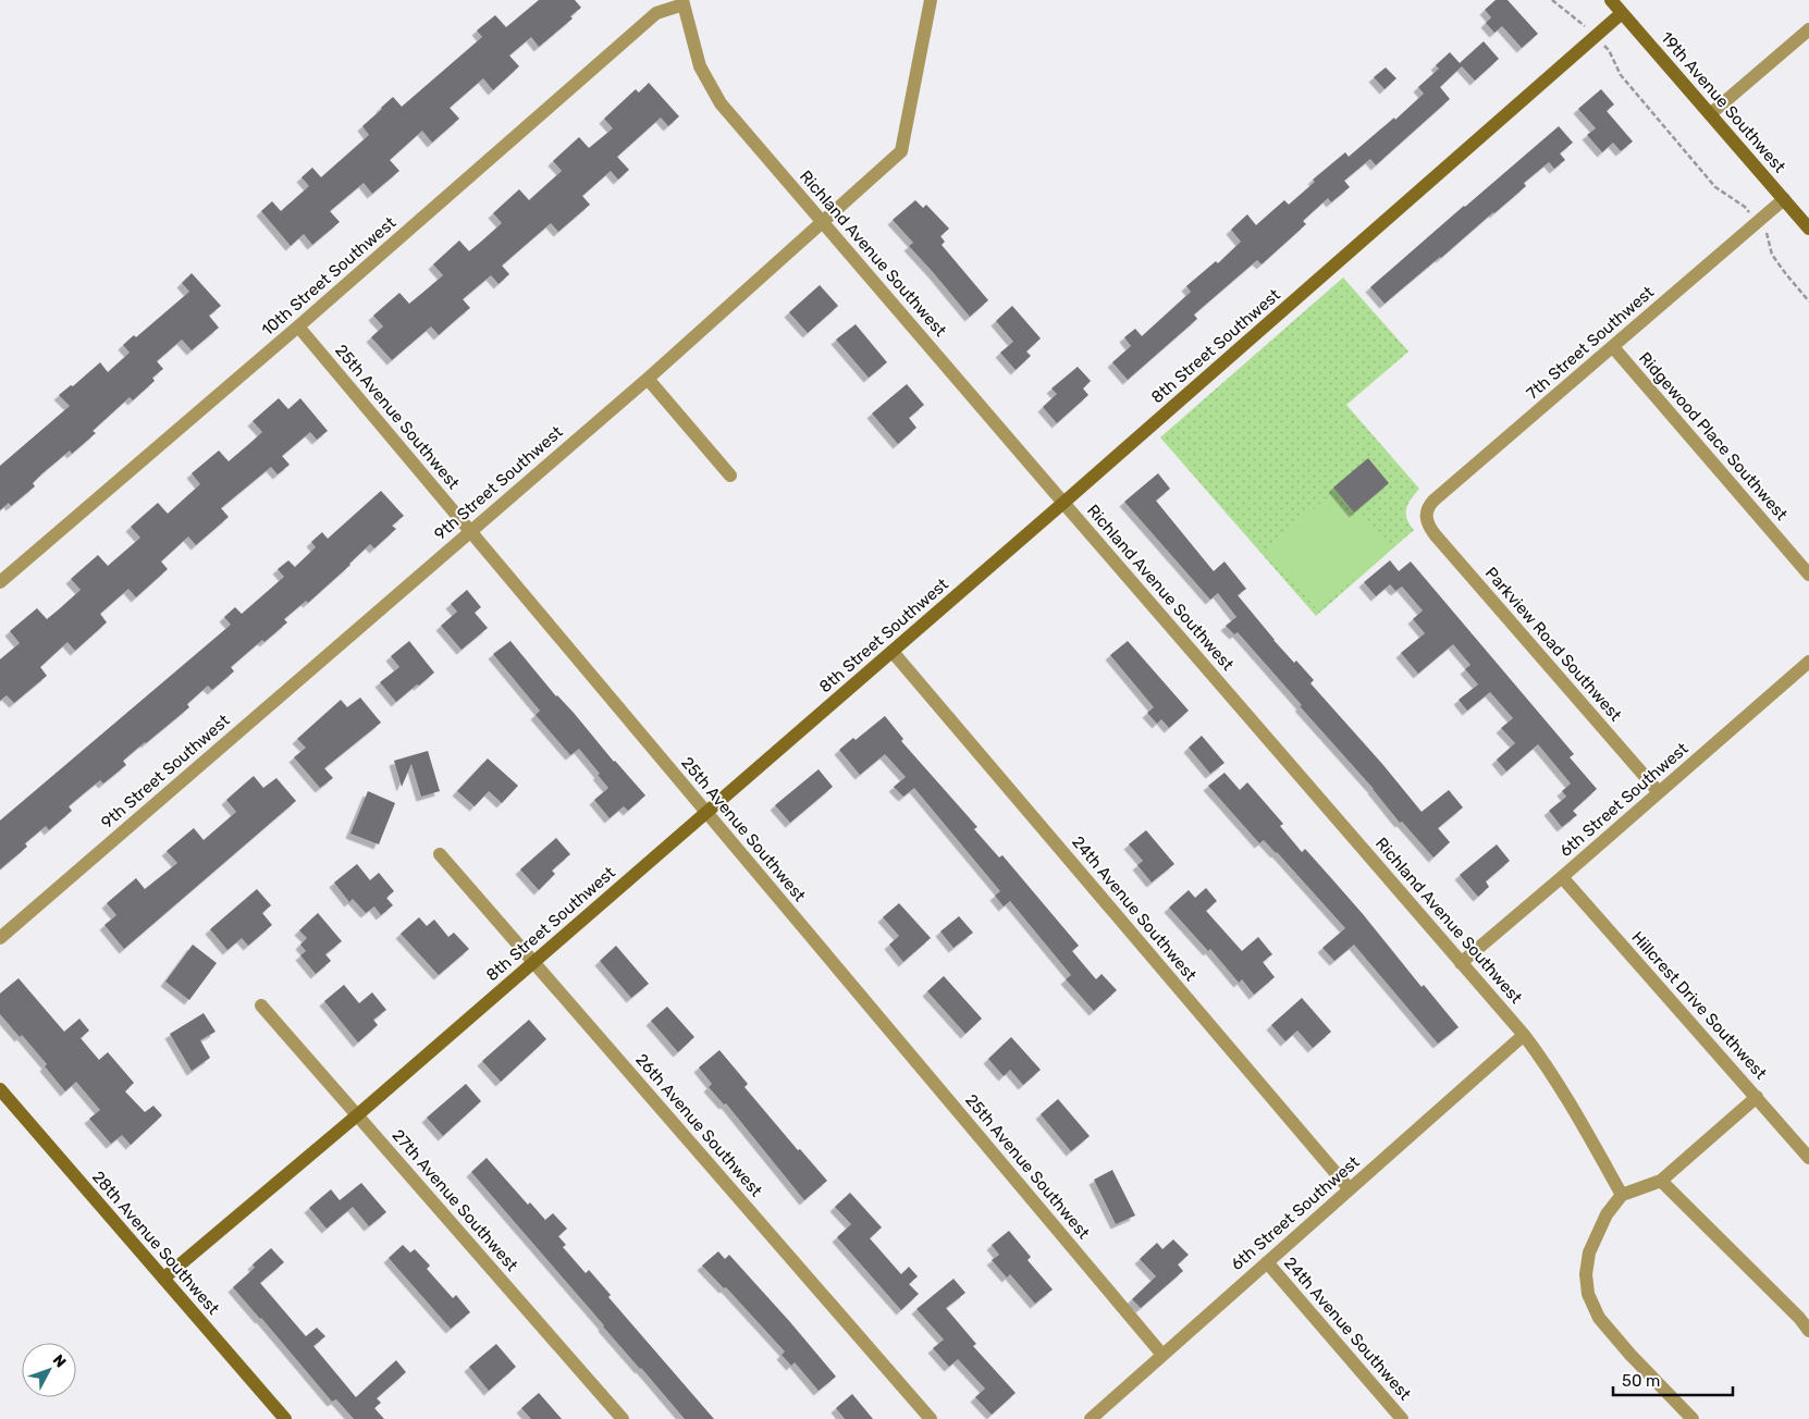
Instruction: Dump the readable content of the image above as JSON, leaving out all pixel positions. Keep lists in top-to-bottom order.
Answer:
{
  "streets": {
    "street": [
      "19th Avenue Southwest",
      "Richland Avenue Southwest",
      "10th Street Southwest",
      "7th Street Southwest",
      "8th Street Southwest",
      "25th Avenue Southwest",
      "Ridgewood Place Southwest",
      "9th Street Southwest",
      "Parkview Road Southwest",
      "6th Street Southwest",
      "24th Avenue Southwest",
      "Hillcrest Drive Southwest",
      "26th Avenue Southwest",
      "27th Avenue Southwest",
      "28th Avenue Southwest"
    ]
  },
  "crossings": [
    ["19th Avenue Southwest", "7th Street Southwest"],
    ["19th Avenue Southwest", "8th Street Southwest"],
    ["Richland Avenue Southwest", "10th Street Southwest"],
    ["Richland Avenue Southwest", "8th Street Southwest"],
    ["Richland Avenue Southwest", "9th Street Southwest"],
    ["Richland Avenue Southwest", "6th Street Southwest"],
    ["10th Street Southwest", "25th Avenue Southwest"],
    ["7th Street Southwest", "Ridgewood Place Southwest"],
    ["7th Street Southwest", "Parkview Road Southwest"],
    ["8th Street Southwest", "25th Avenue Southwest"],
    ["8th Street Southwest", "24th Avenue Southwest"],
    ["8th Street Southwest", "26th Avenue Southwest"],
    ["8th Street Southwest", "27th Avenue Southwest"],
    ["8th Street Southwest", "28th Avenue Southwest"],
    ["25th Avenue Southwest", "9th Street Southwest"],
    ["25th Avenue Southwest", "6th Street Southwest"],
    ["Parkview Road Southwest", "6th Street Southwest"],
    ["6th Street Southwest", "24th Avenue Southwest"],
    ["6th Street Southwest", "Hillcrest Drive Southwest"]
  ],
  "scale_bar": "50 m",
  "north": "top right"
}
